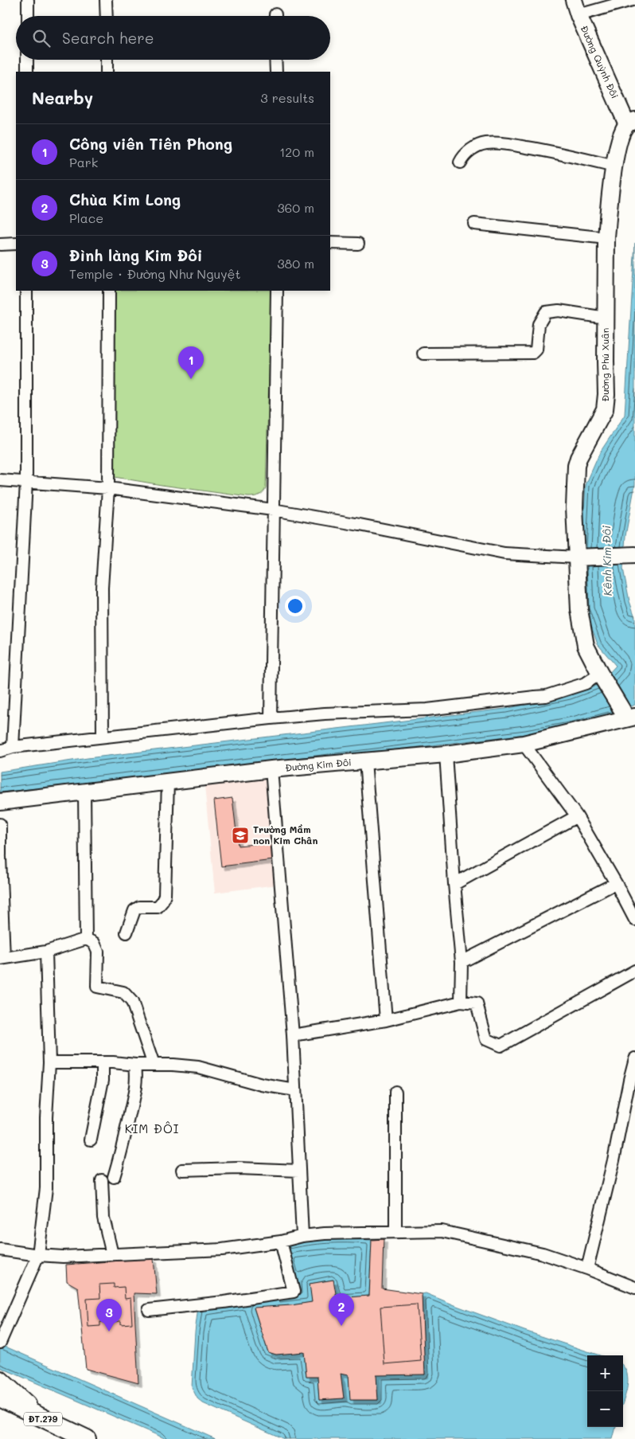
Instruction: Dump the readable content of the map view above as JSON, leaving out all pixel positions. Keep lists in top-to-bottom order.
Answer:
{
  "streets": {
    "main road": ["ĐT.279"],
    "street": ["Đường Quỳnh Đôi", "Đường Phú Xuân", "Đường Kim Đôi"]
  },
  "crossings": [
    ["Đường Quỳnh Đôi", "Đường Phú Xuân"],
    ["Đường Phú Xuân", "Đường Kim Đôi"]
  ],
  "districts": ["KIM ĐÔI"],
  "water": ["Kênh Kim Đôi"],
  "places": {
    "school or university": ["Trường Mầm non Kim Chân"]
  },
  "page": {
    "search": "Search here",
    "heading": ["Nearby", "3 results"],
    "list": [
      {
        "mark": "1",
        "name": "Công viên Tiên Phong",
        "note": "Park",
        "value": "120 m"
      },
      {
        "mark": "2",
        "name": "Chùa Kim Long",
        "note": "Place",
        "value": "360 m"
      },
      {
        "mark": "3",
        "name": "Đình làng Kim Đôi",
        "note": "Temple · Đường Như Nguyệt",
        "value": "380 m"
      }
    ],
    "pins": ["1", "2", "3"],
    "map_buttons": ["+", "−"]
  }
}
